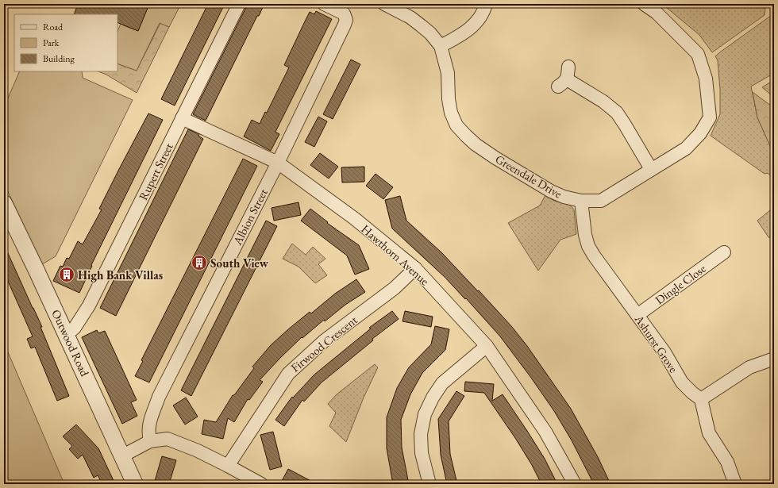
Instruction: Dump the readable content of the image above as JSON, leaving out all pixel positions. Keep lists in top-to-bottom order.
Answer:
{
  "streets": {
    "street": [
      "Rupert Street",
      "Greendale Drive",
      "Albion Street",
      "Hawthorn Avenue",
      "Dingle Close",
      "Outwood Road",
      "Firwood Crescent",
      "Ashurst Grove"
    ]
  },
  "crossings": [
    ["Rupert Street", "Hawthorn Avenue"],
    ["Rupert Street", "Outwood Road"],
    ["Greendale Drive", "Ashurst Grove"],
    ["Albion Street", "Hawthorn Avenue"],
    ["Hawthorn Avenue", "Firwood Crescent"],
    ["Dingle Close", "Ashurst Grove"]
  ],
  "places": {
    "building": ["South View", "High Bank Villas"]
  },
  "legend": ["Road", "Park", "Building"]
}
